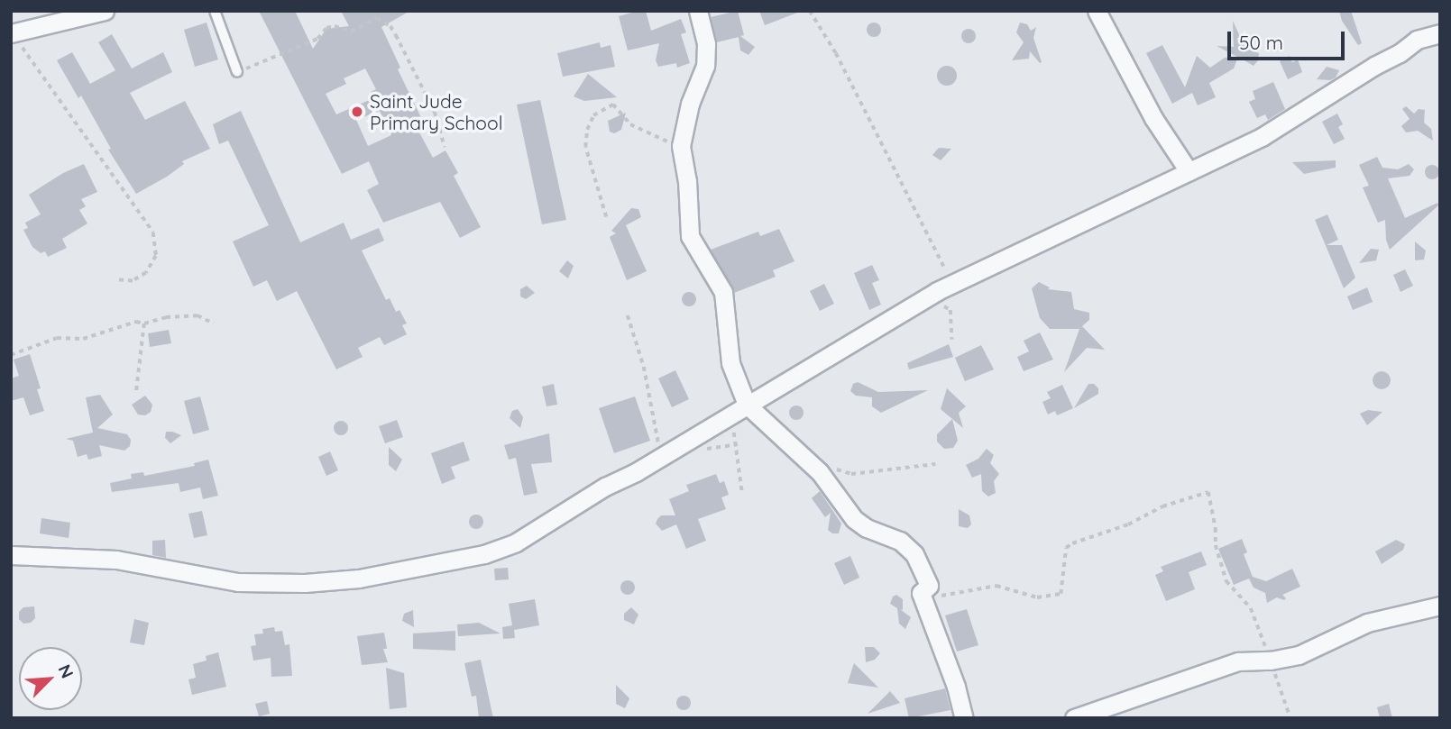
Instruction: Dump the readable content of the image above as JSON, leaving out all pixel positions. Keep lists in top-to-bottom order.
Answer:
{
  "places": ["Saint Jude Primary School"],
  "scale_bar": "50 m",
  "north": "top right"
}
